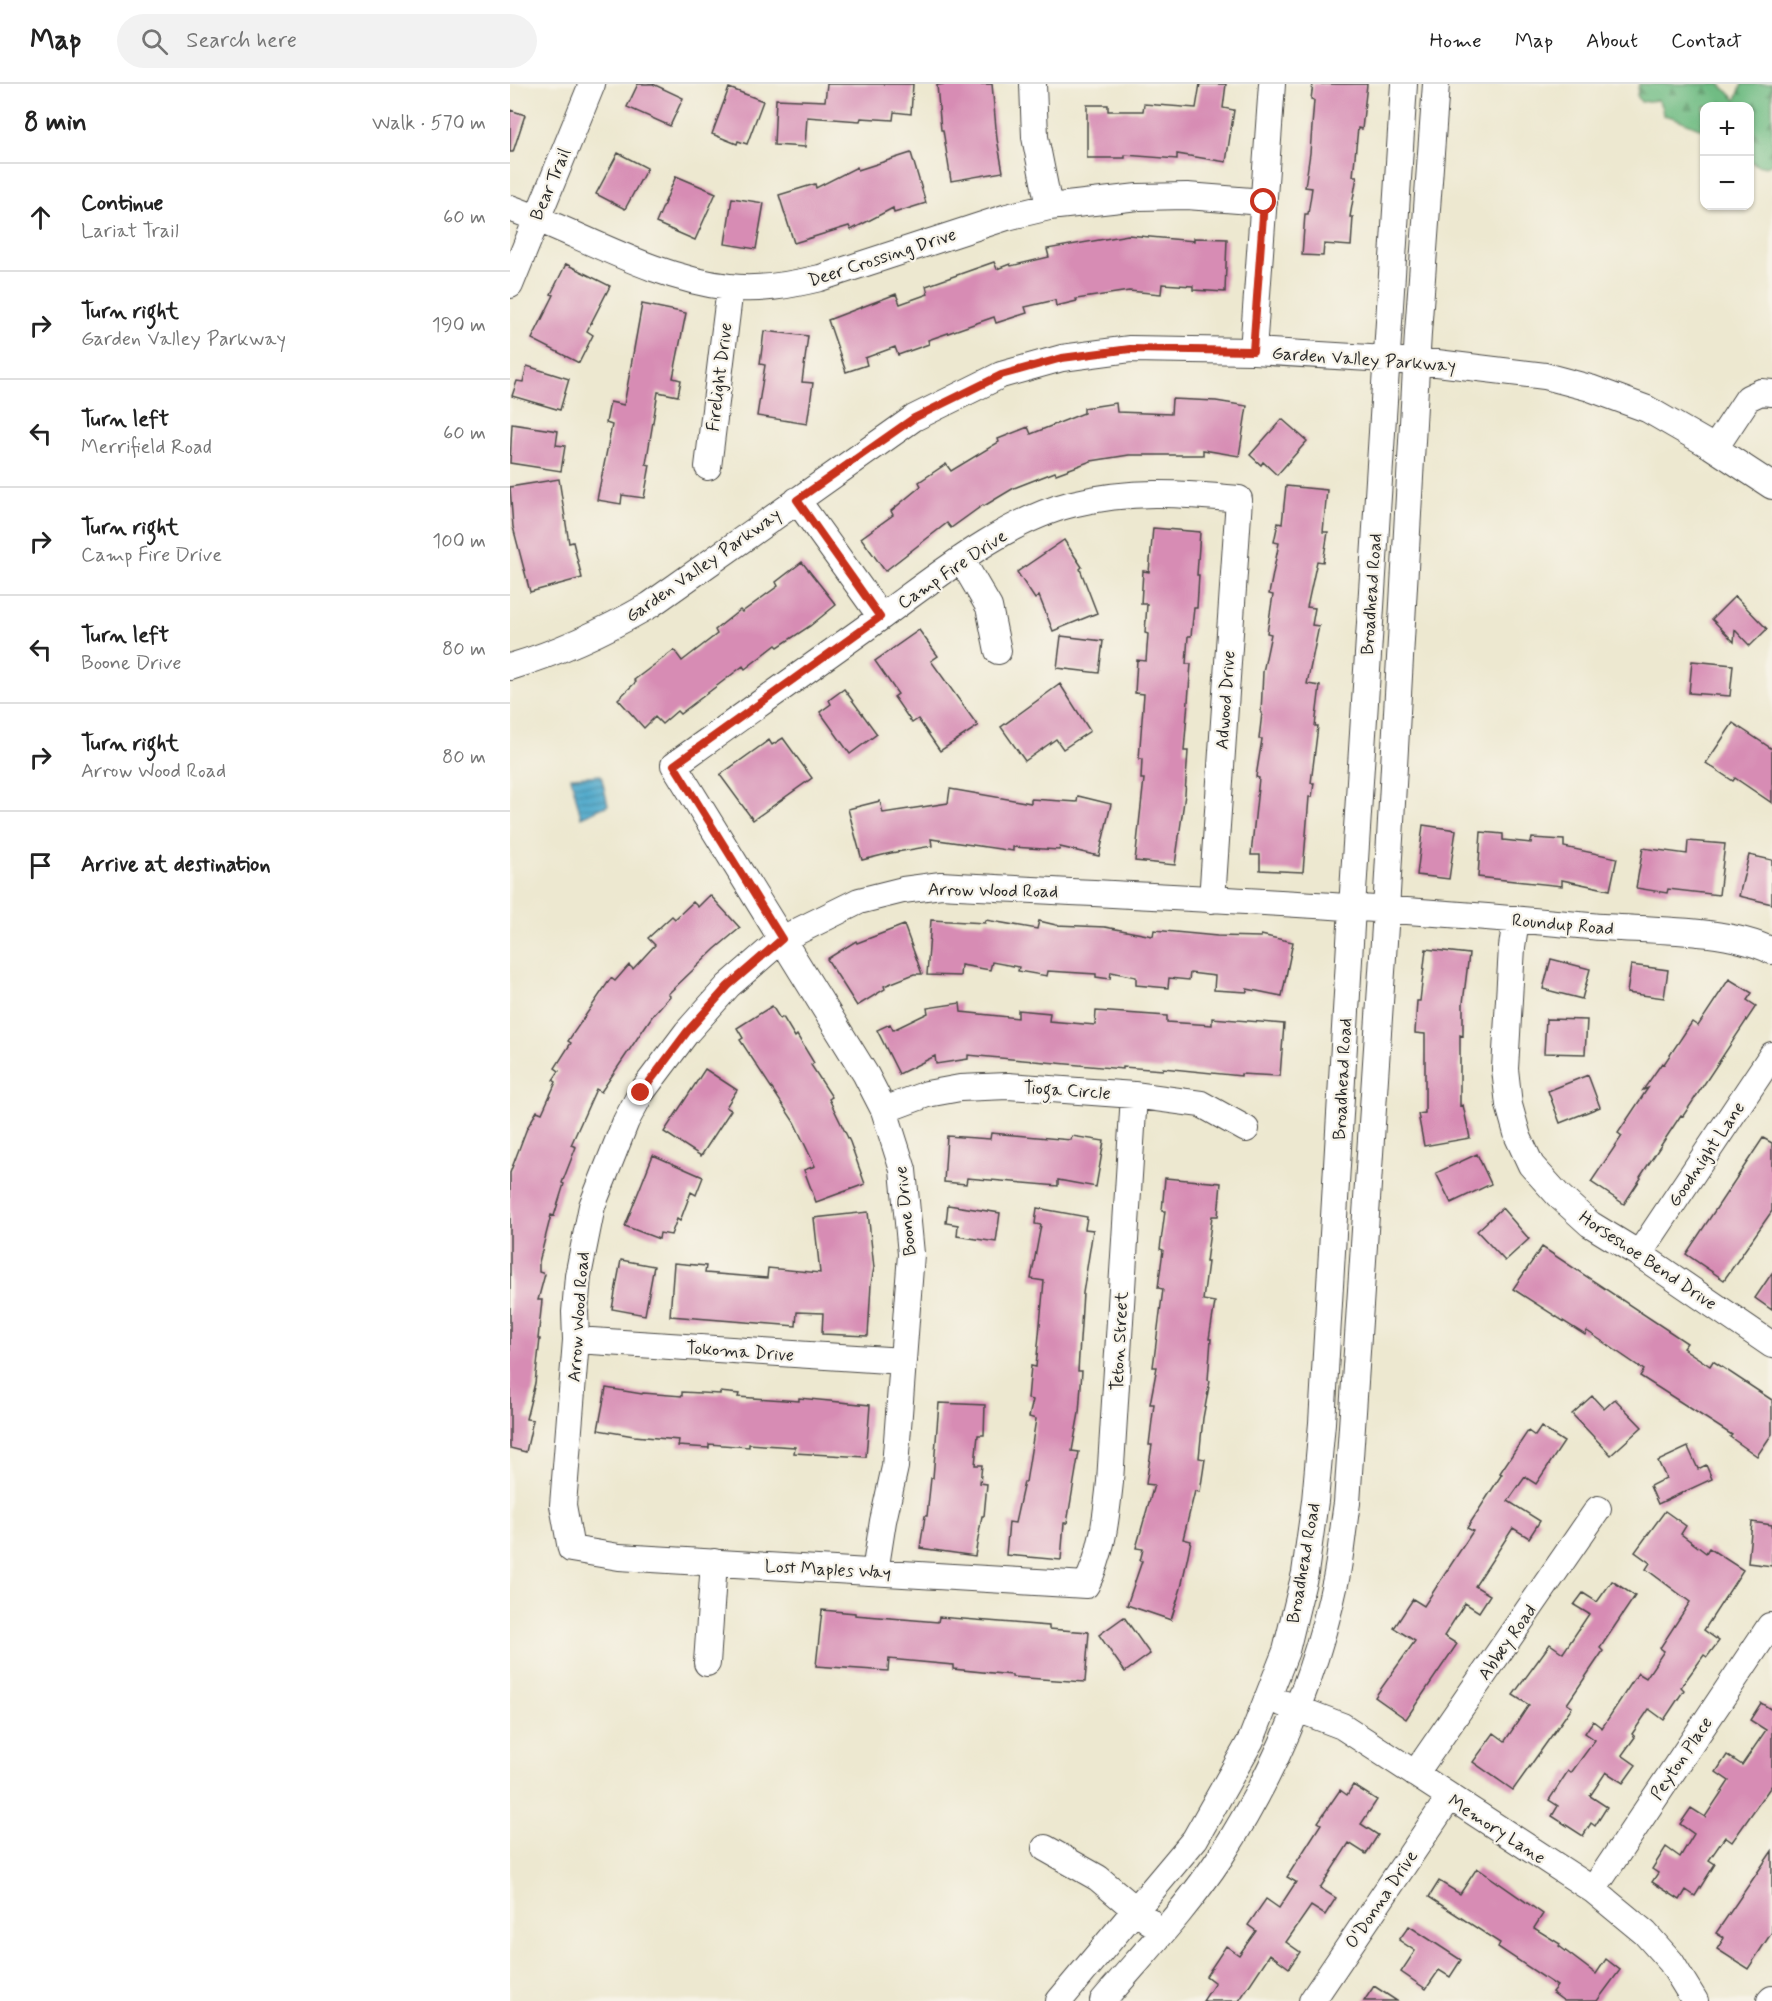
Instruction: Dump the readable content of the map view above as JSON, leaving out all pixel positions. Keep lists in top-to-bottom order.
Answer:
{
  "streets": {
    "street": [
      "Bear Trail",
      "Deer Crossing Drive",
      "Garden Valley Parkway",
      "Firelight Drive",
      "Camp Fire Drive",
      "Broadhead Road",
      "Adwood Drive",
      "Arrow Wood Road",
      "Roundup Road",
      "Tioga Circle",
      "Goodnight Lane",
      "Boone Drive",
      "Horseshoe Bend Drive",
      "Teton Street",
      "Tokoma Drive",
      "Lost Maples Way",
      "Abbey Road",
      "Peyton Place",
      "Memory Lane",
      "O'Donna Drive"
    ]
  },
  "crossings": [
    ["Bear Trail", "Deer Crossing Drive"],
    ["Deer Crossing Drive", "Firelight Drive"],
    ["Garden Valley Parkway", "Broadhead Road"],
    ["Camp Fire Drive", "Adwood Drive"],
    ["Camp Fire Drive", "Boone Drive"],
    ["Broadhead Road", "Arrow Wood Road"],
    ["Broadhead Road", "Roundup Road"],
    ["Broadhead Road", "Memory Lane"],
    ["Adwood Drive", "Arrow Wood Road"],
    ["Arrow Wood Road", "Roundup Road"],
    ["Arrow Wood Road", "Boone Drive"],
    ["Arrow Wood Road", "Tokoma Drive"],
    ["Arrow Wood Road", "Lost Maples Way"],
    ["Roundup Road", "Horseshoe Bend Drive"],
    ["Tioga Circle", "Boone Drive"],
    ["Tioga Circle", "Teton Street"],
    ["Goodnight Lane", "Horseshoe Bend Drive"],
    ["Boone Drive", "Tokoma Drive"],
    ["Boone Drive", "Lost Maples Way"],
    ["Teton Street", "Lost Maples Way"],
    ["Abbey Road", "Memory Lane"],
    ["Peyton Place", "Memory Lane"],
    ["Memory Lane", "O'Donna Drive"]
  ],
  "page": {
    "header": "Map",
    "search": "Search here",
    "nav": [
      "Home",
      "Map",
      "About",
      "Contact"
    ],
    "heading": ["8 min", "Walk · 570 m"],
    "map_buttons": ["+", "−"],
    "list": [
      ["Continue", "Lariat Trail", "60 m"],
      ["Turn right", "Garden Valley Parkway", "190 m"],
      ["Turn left", "Merrifield Road", "60 m"],
      ["Turn right", "Camp Fire Drive", "100 m"],
      ["Turn left", "Boone Drive", "80 m"],
      ["Turn right", "Arrow Wood Road", "80 m"],
      "Arrive at destination"
    ]
  }
}
